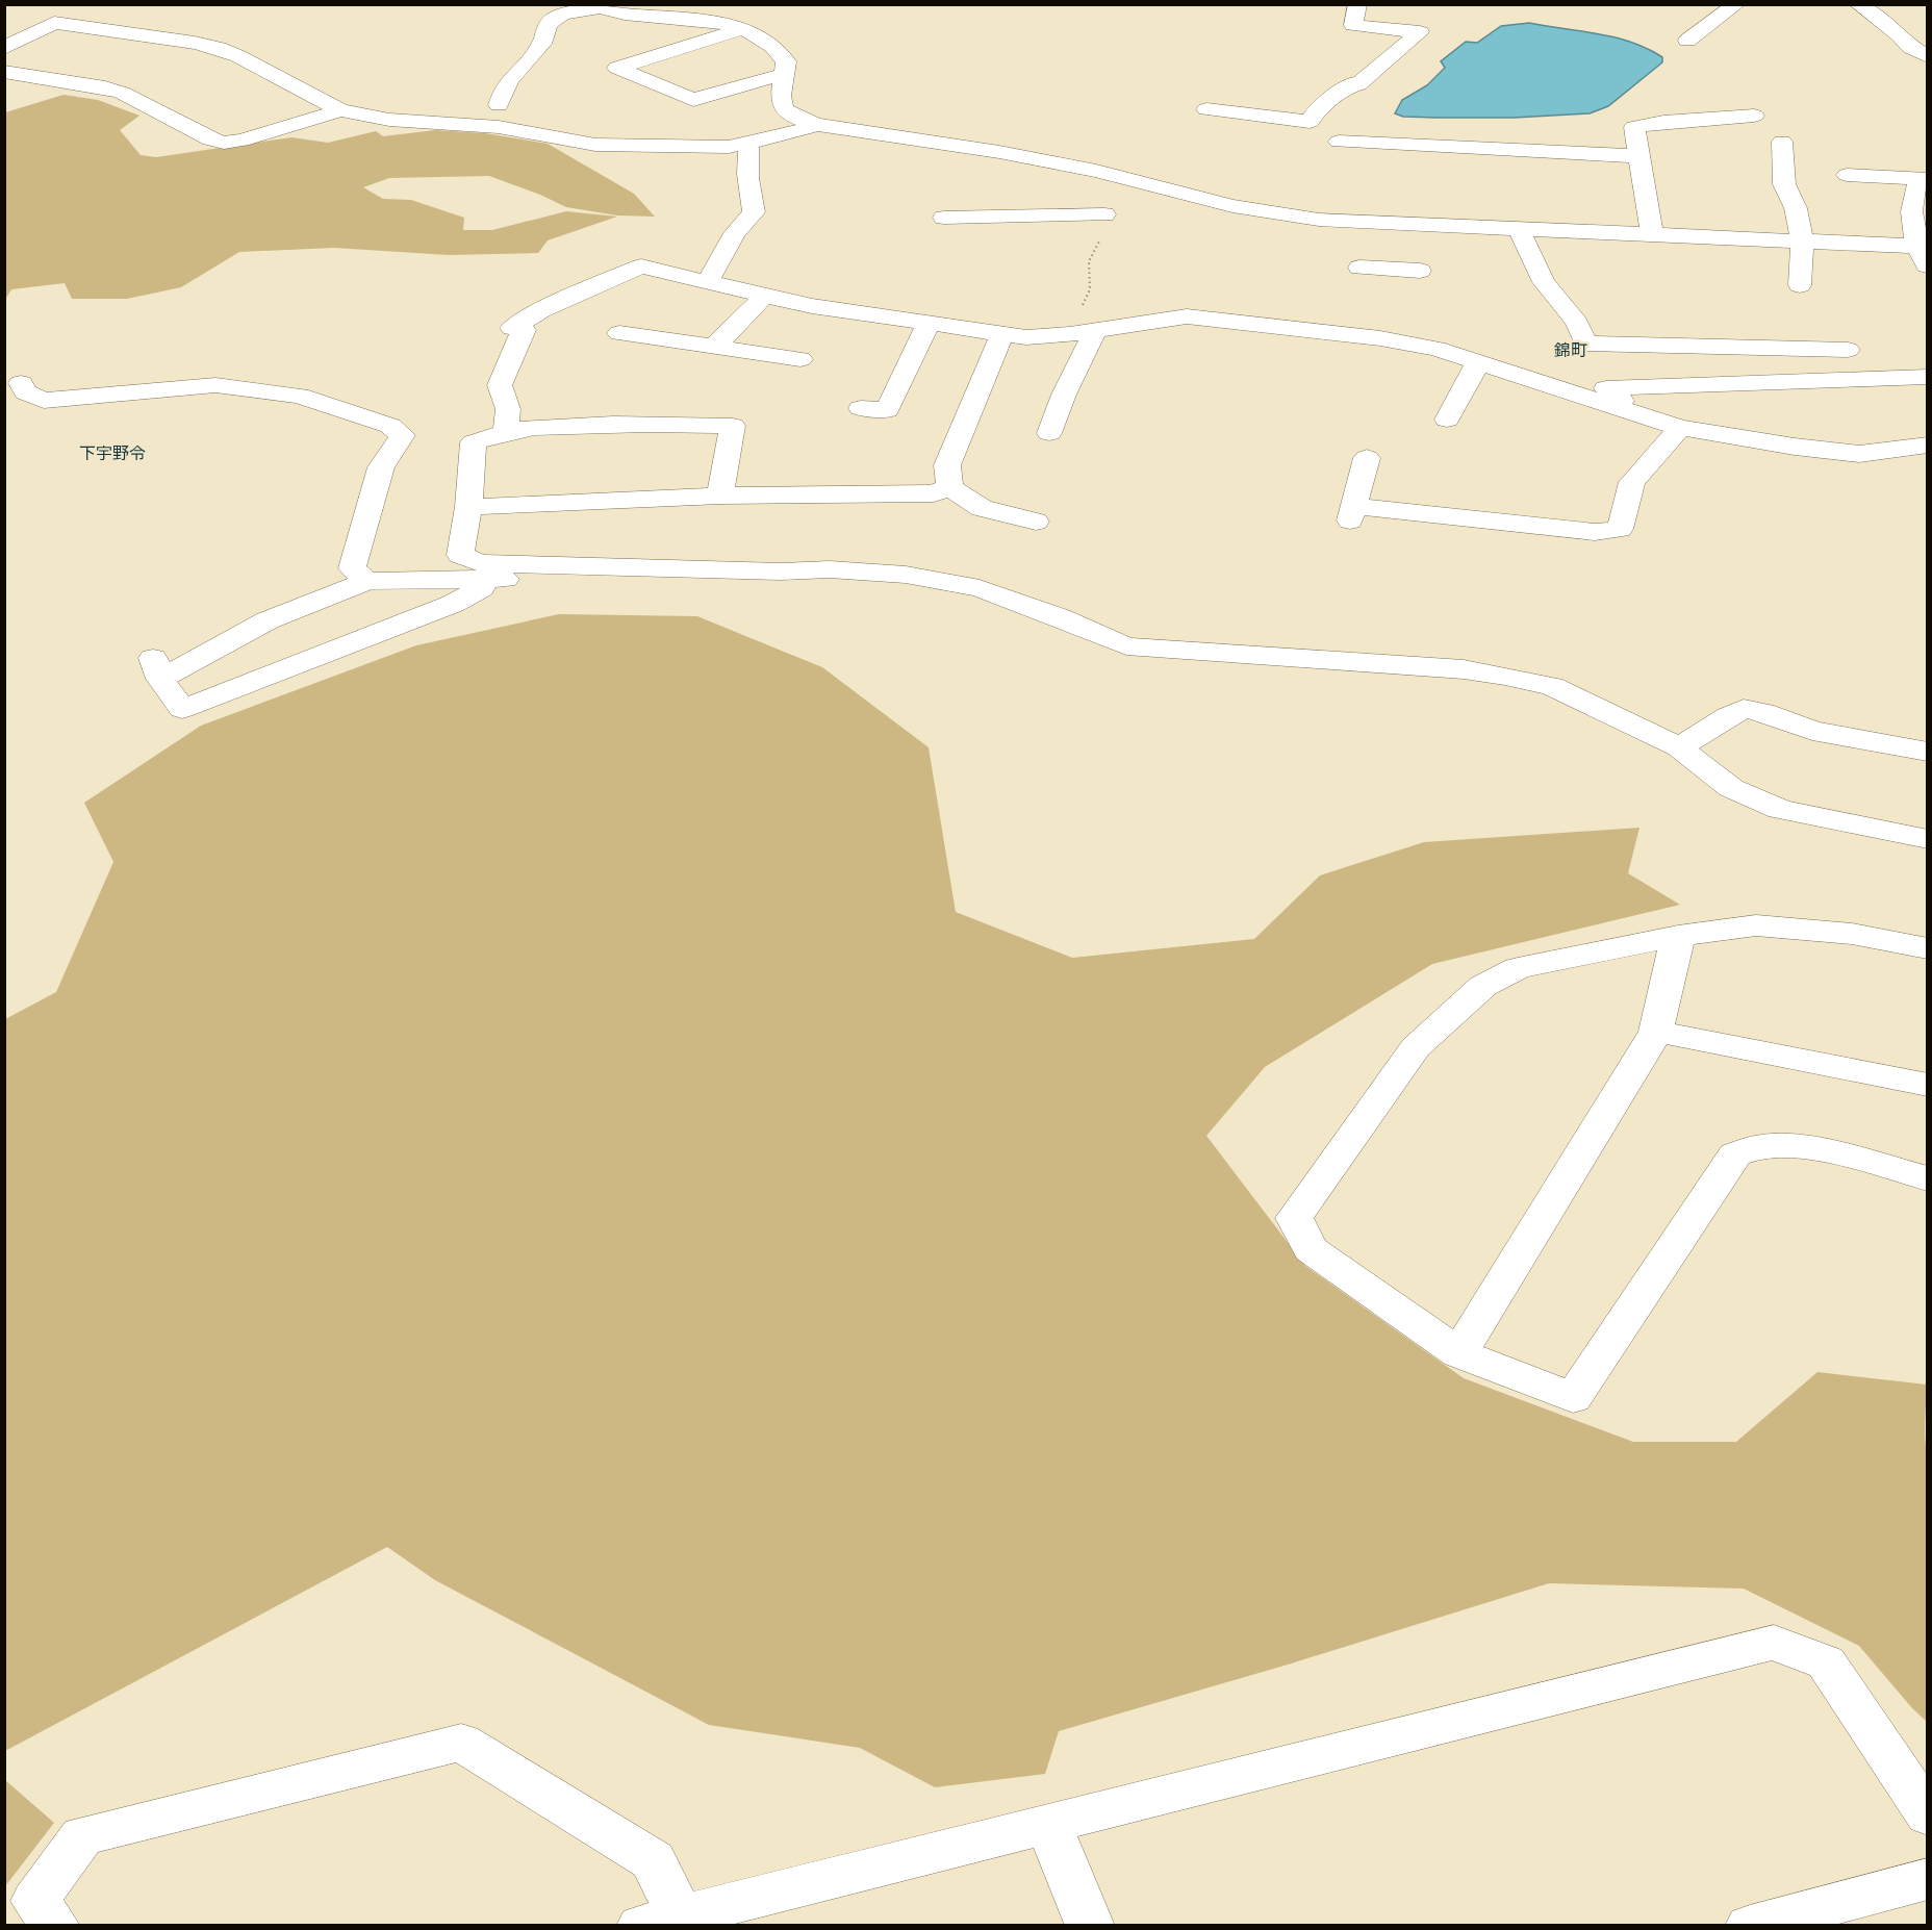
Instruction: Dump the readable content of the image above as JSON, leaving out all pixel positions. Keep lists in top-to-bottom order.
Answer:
{
  "districts": ["錦町", "下宇野令"]
}
